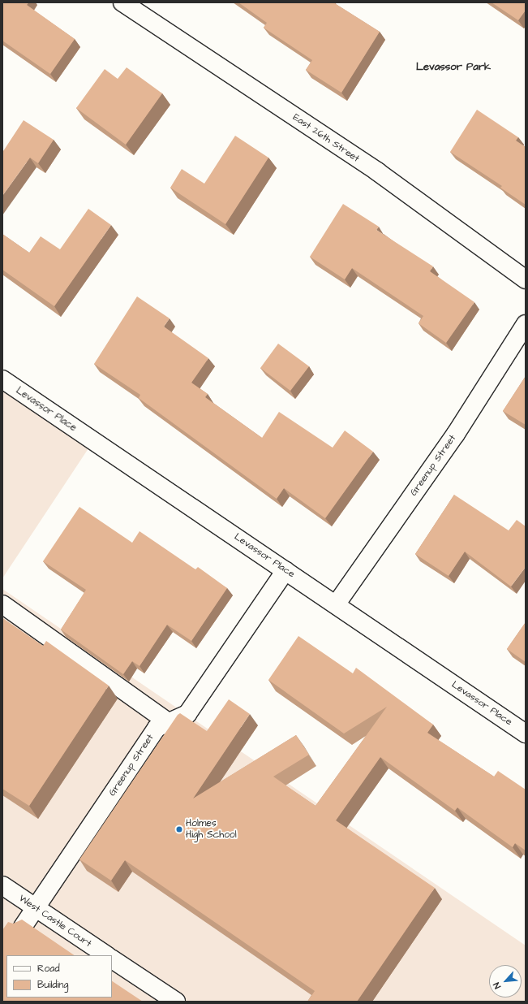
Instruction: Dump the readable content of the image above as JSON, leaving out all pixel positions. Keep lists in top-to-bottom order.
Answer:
{
  "streets": {
    "street": [
      "East 26th Street",
      "Levassor Place",
      "Greenup Street",
      "West Castle Court"
    ]
  },
  "crossings": [
    ["Levassor Place", "Greenup Street"],
    ["Greenup Street", "West Castle Court"]
  ],
  "districts": ["Levassor Park"],
  "places": ["Holmes High School"],
  "legend": ["Road", "Building"],
  "north": "bottom left"
}
